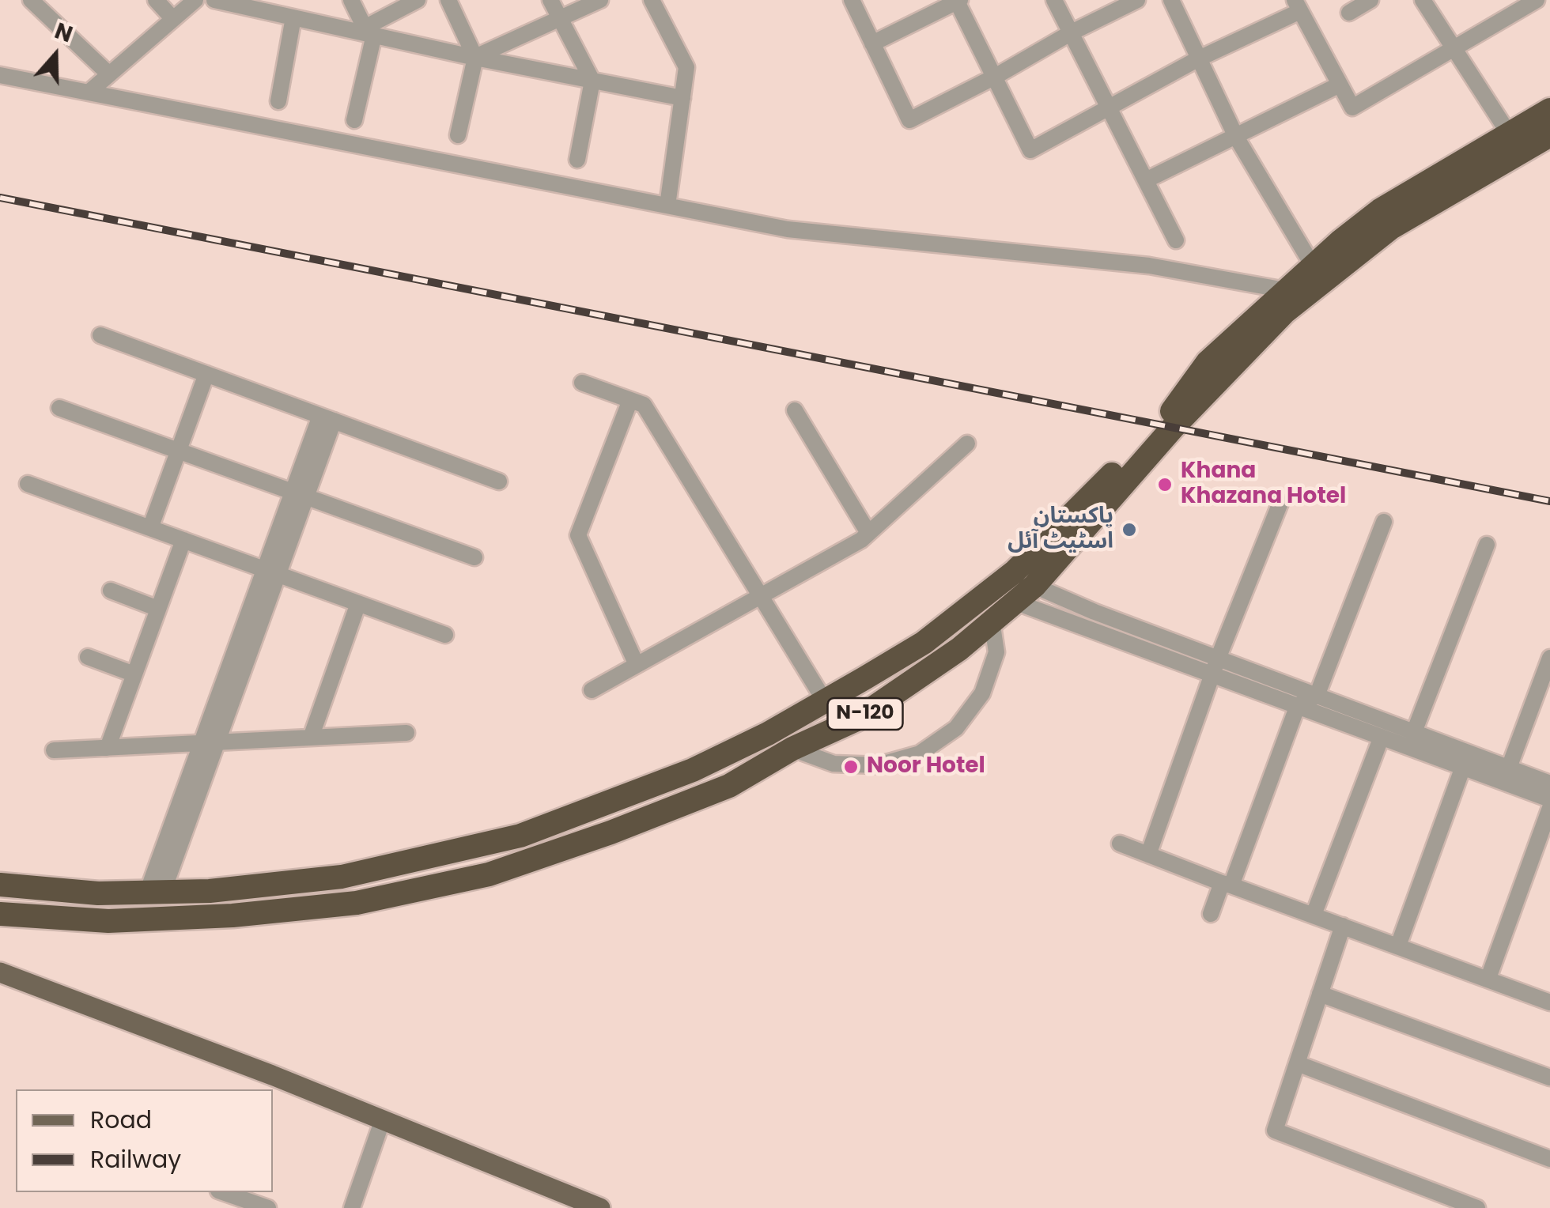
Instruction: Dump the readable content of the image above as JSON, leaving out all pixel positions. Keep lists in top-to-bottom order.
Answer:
{
  "streets": {
    "highway": ["N-120"]
  },
  "places": ["Khana Khazana Hotel", "پاکستان اسٹیٹ آئل", "Noor Hotel"],
  "legend": ["Road", "Railway"],
  "north": "top"
}
